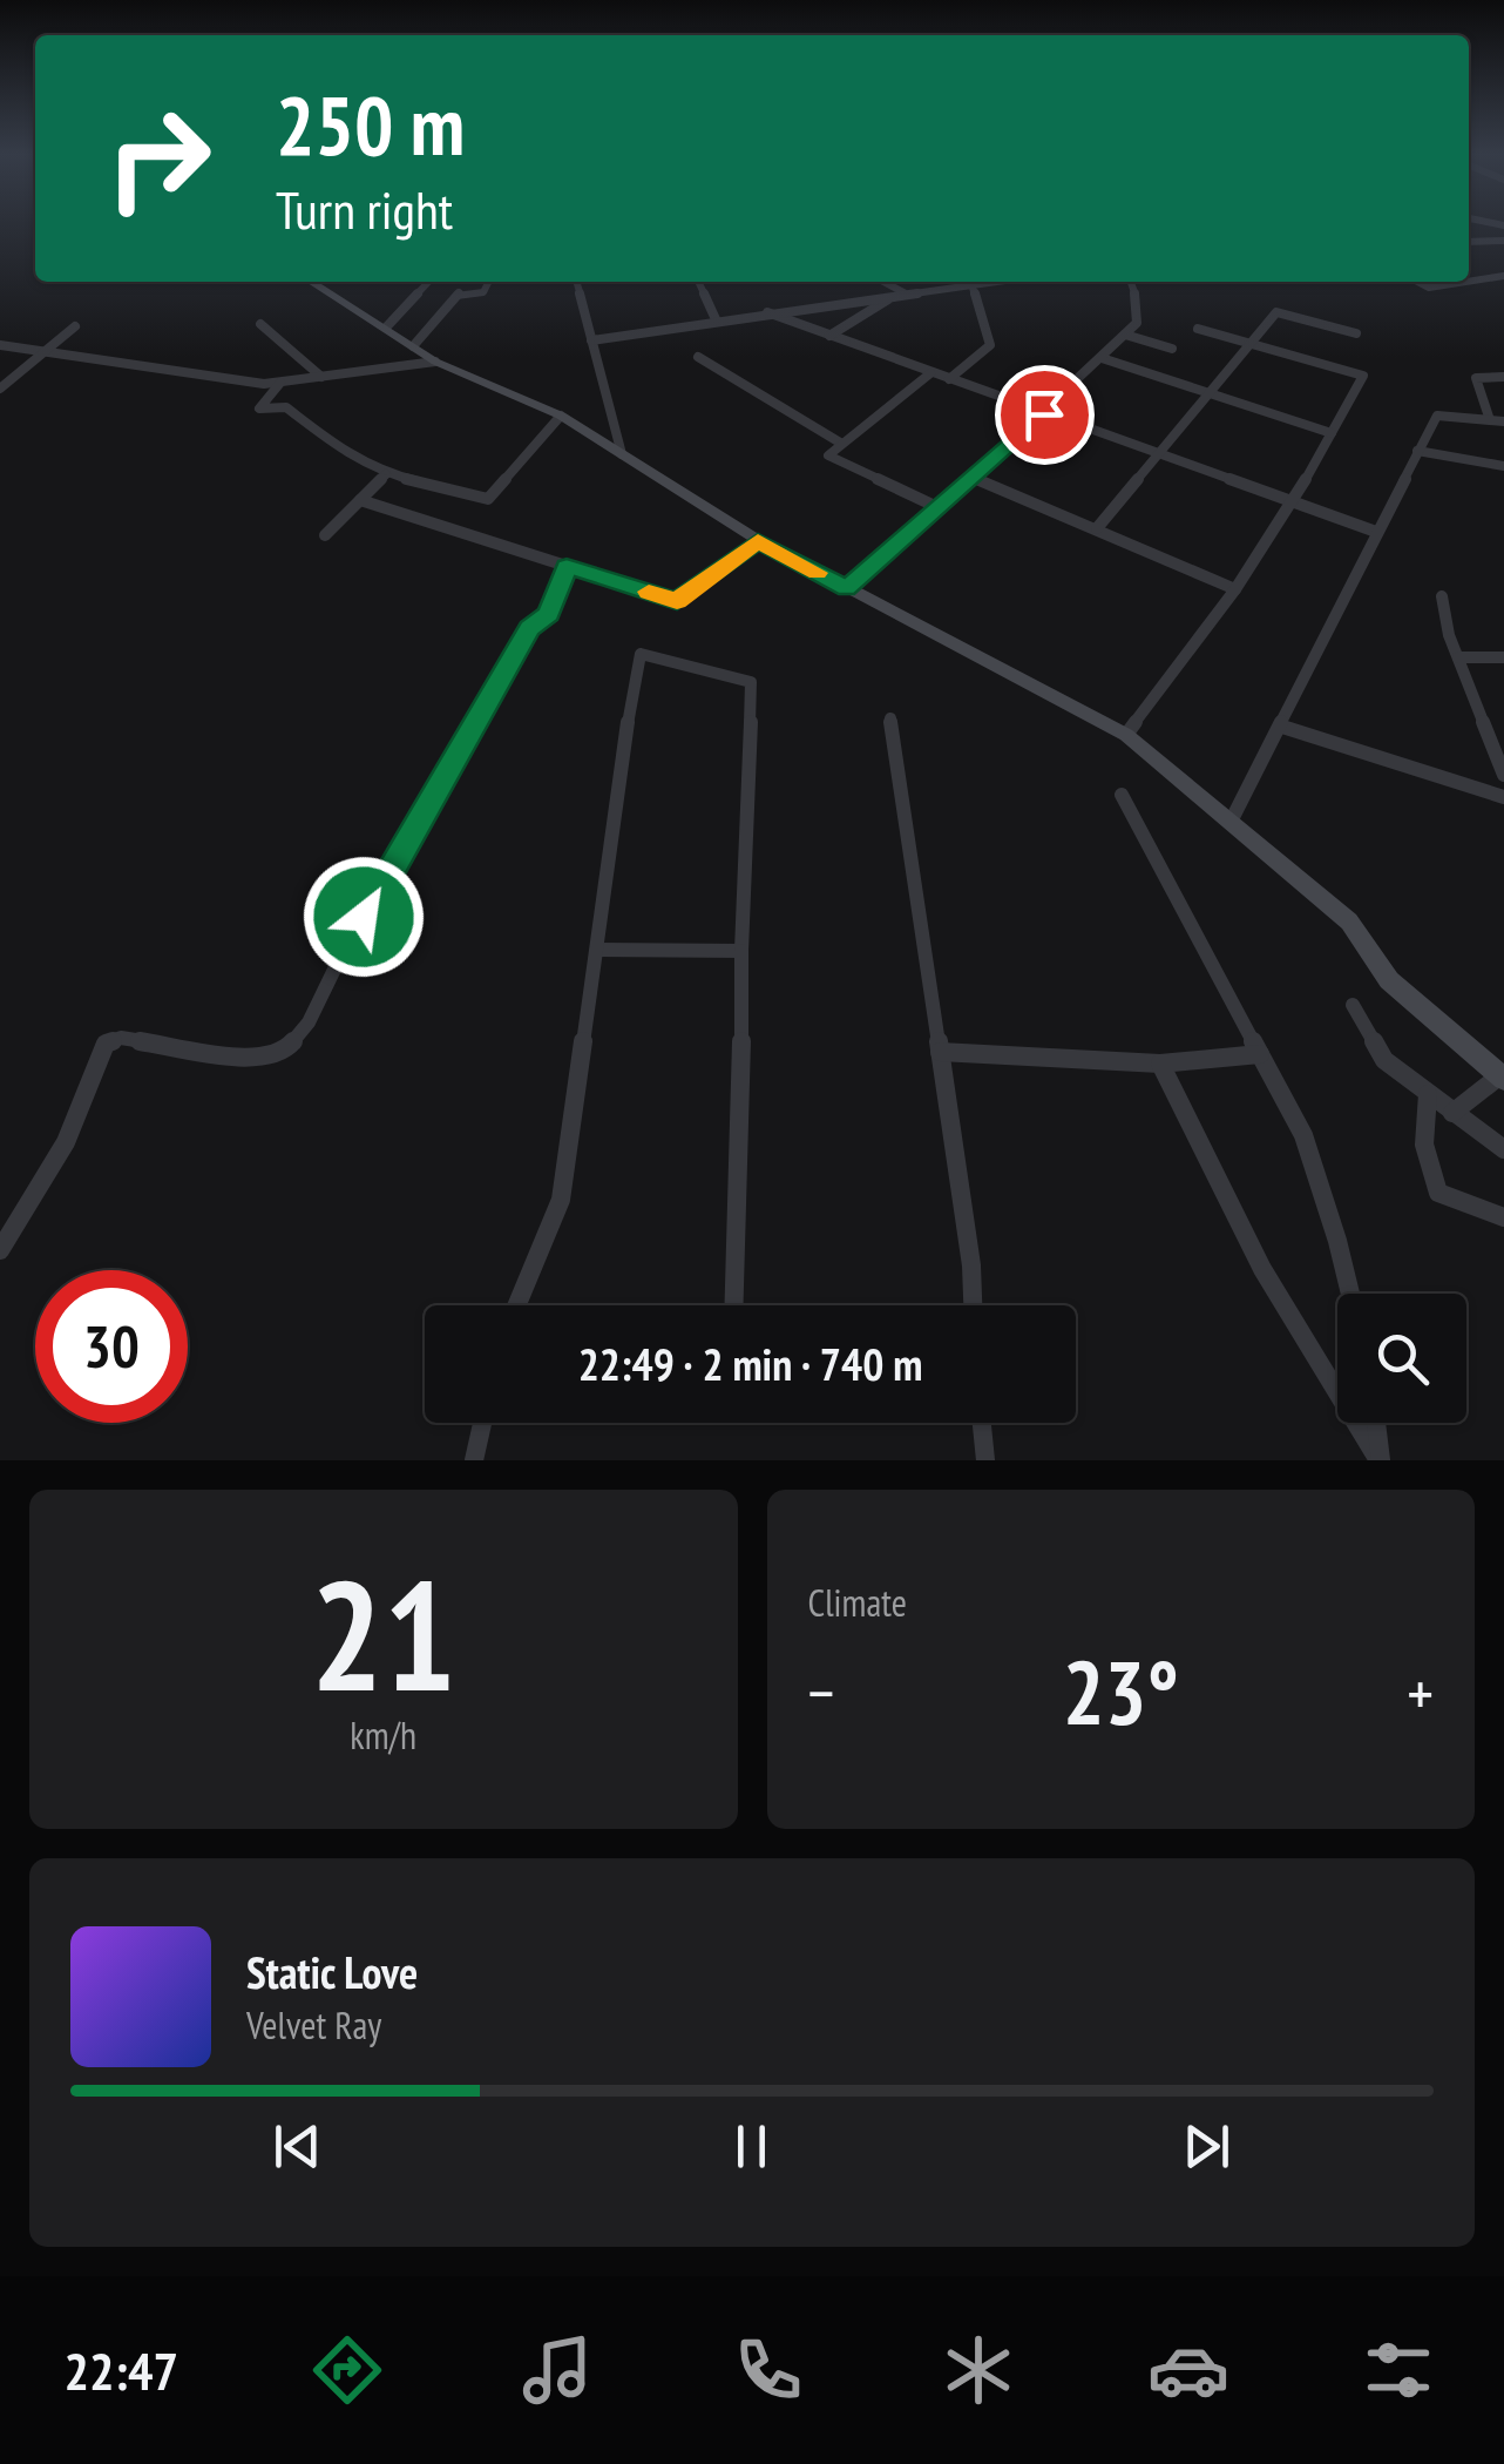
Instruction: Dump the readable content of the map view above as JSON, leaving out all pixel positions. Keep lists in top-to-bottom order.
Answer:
{
  "page": {
    "turn": ["250 m", "Turn right"],
    "limit": "30",
    "trip": "22:49 · 2 min · 740 m",
    "tile": [
      ["21", "km/h"],
      "Climate"
    ],
    "heat": ["−", "23°", "+"],
    "song": ["Static Love", "Velvet Ray"],
    "tabs": "22:47"
  }
}
